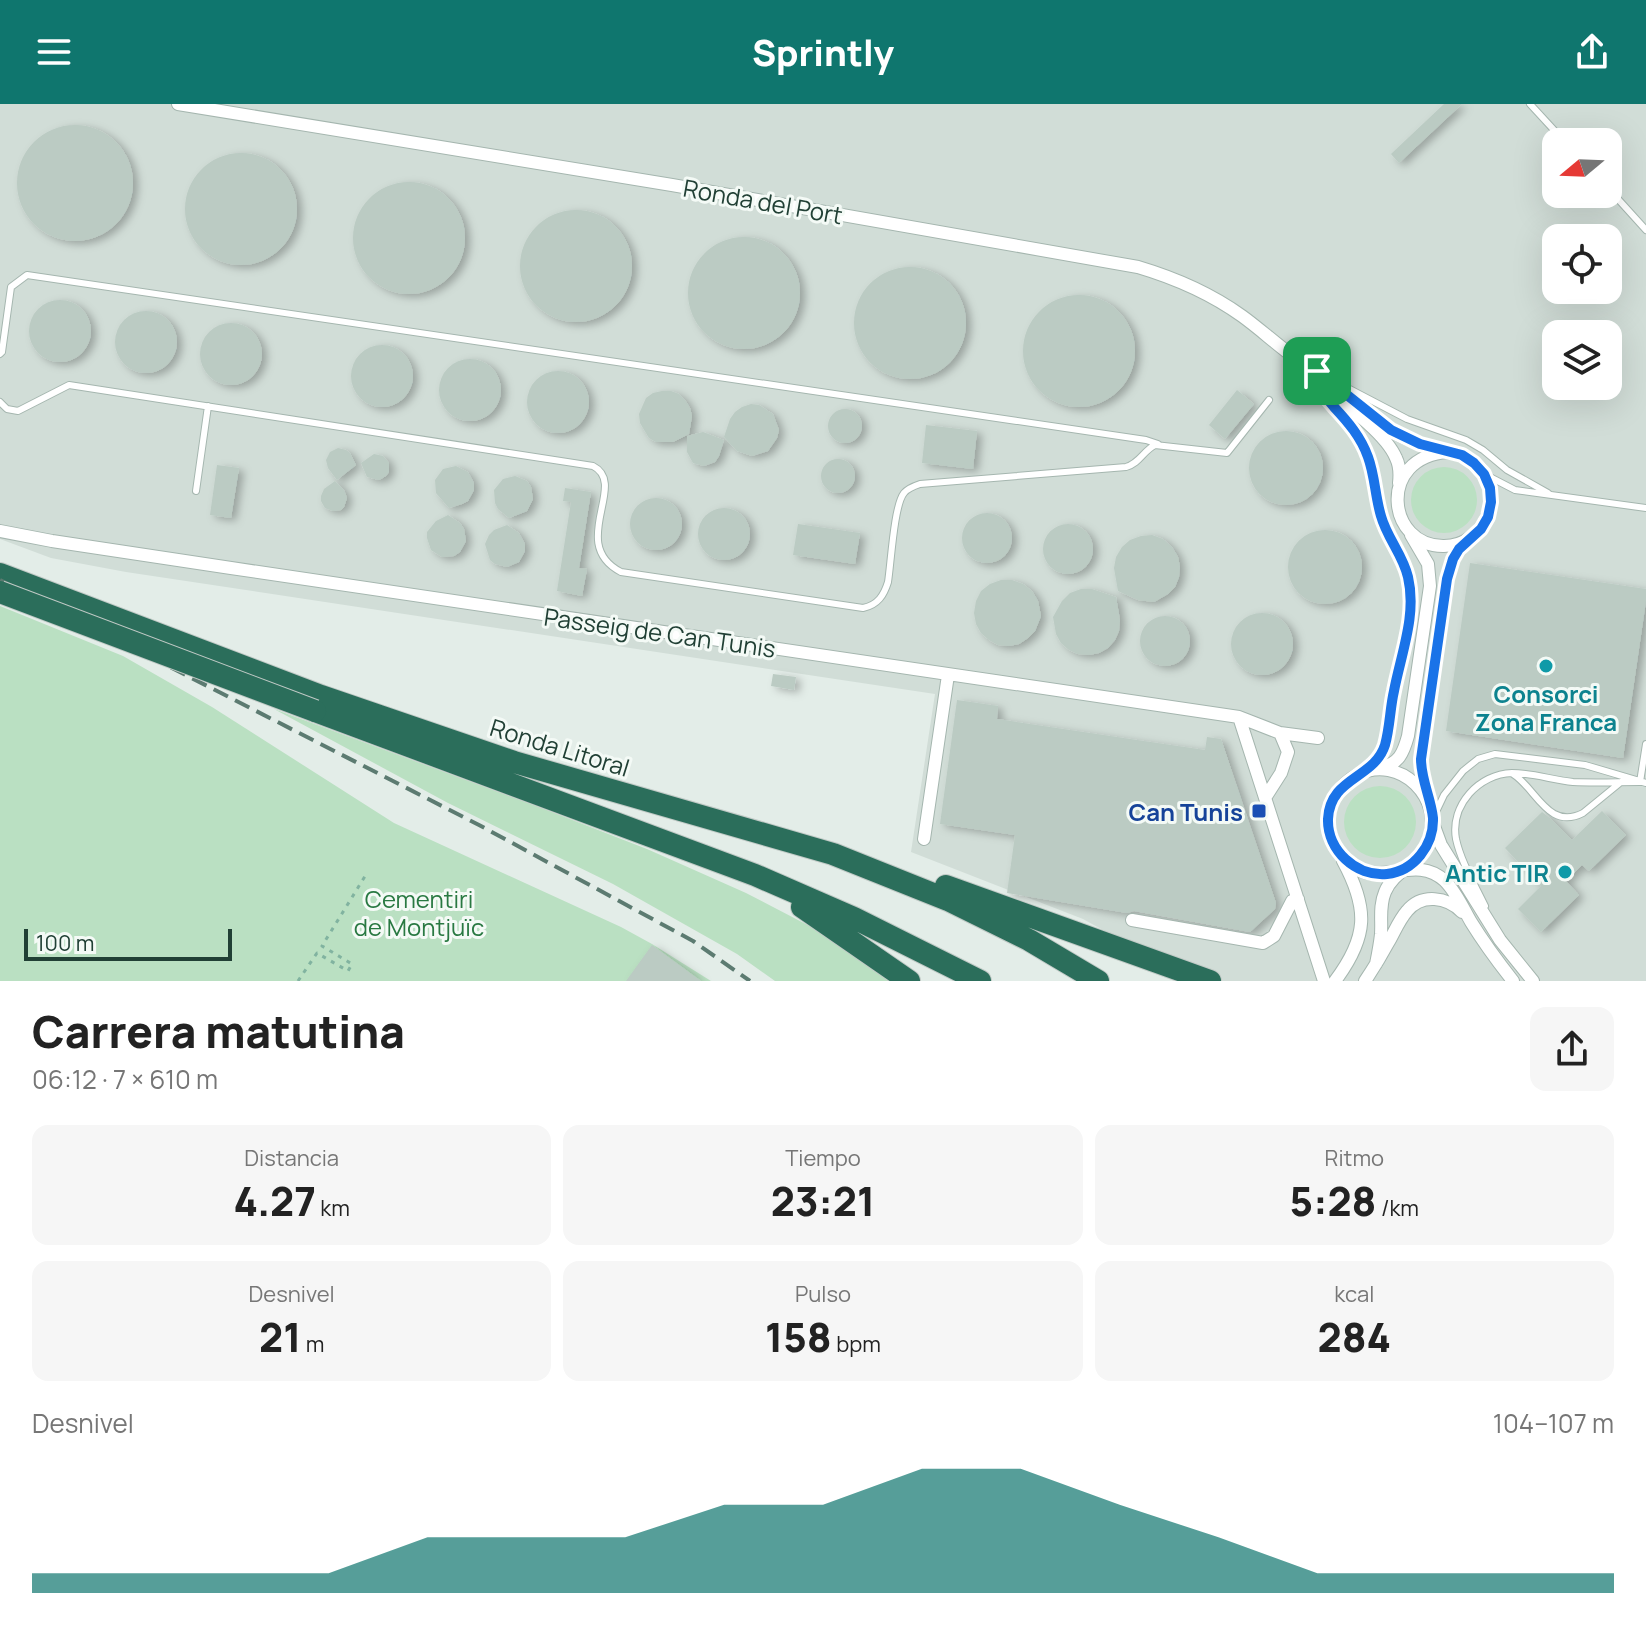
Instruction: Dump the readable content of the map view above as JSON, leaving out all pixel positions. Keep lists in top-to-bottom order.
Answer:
{
  "streets": {
    "highway": ["Ronda Litoral"],
    "street": ["Ronda del Port", "Passeig de Can Tunis"]
  },
  "parks": ["Cementiri de Montjuïc"],
  "places": {
    "other": ["Consorci Zona Franca", "Antic TIR"],
    "transit": ["Can Tunis"]
  },
  "scale_bar": "100 m",
  "north": "left",
  "page": {
    "header": "Sprintly",
    "scale": "100 m",
    "heading": ["Carrera matutina", "06:12 · 7 × 610 m"],
    "stats": [
      ["Distancia", "4.27 km"],
      ["Tiempo", "23:21"],
      ["Ritmo", "5:28 /km"],
      ["Desnivel", "21 m"],
      ["Pulso", "158 bpm"],
      ["kcal", "284"]
    ],
    "chart": ["Desnivel", "104–107 m"]
  }
}
